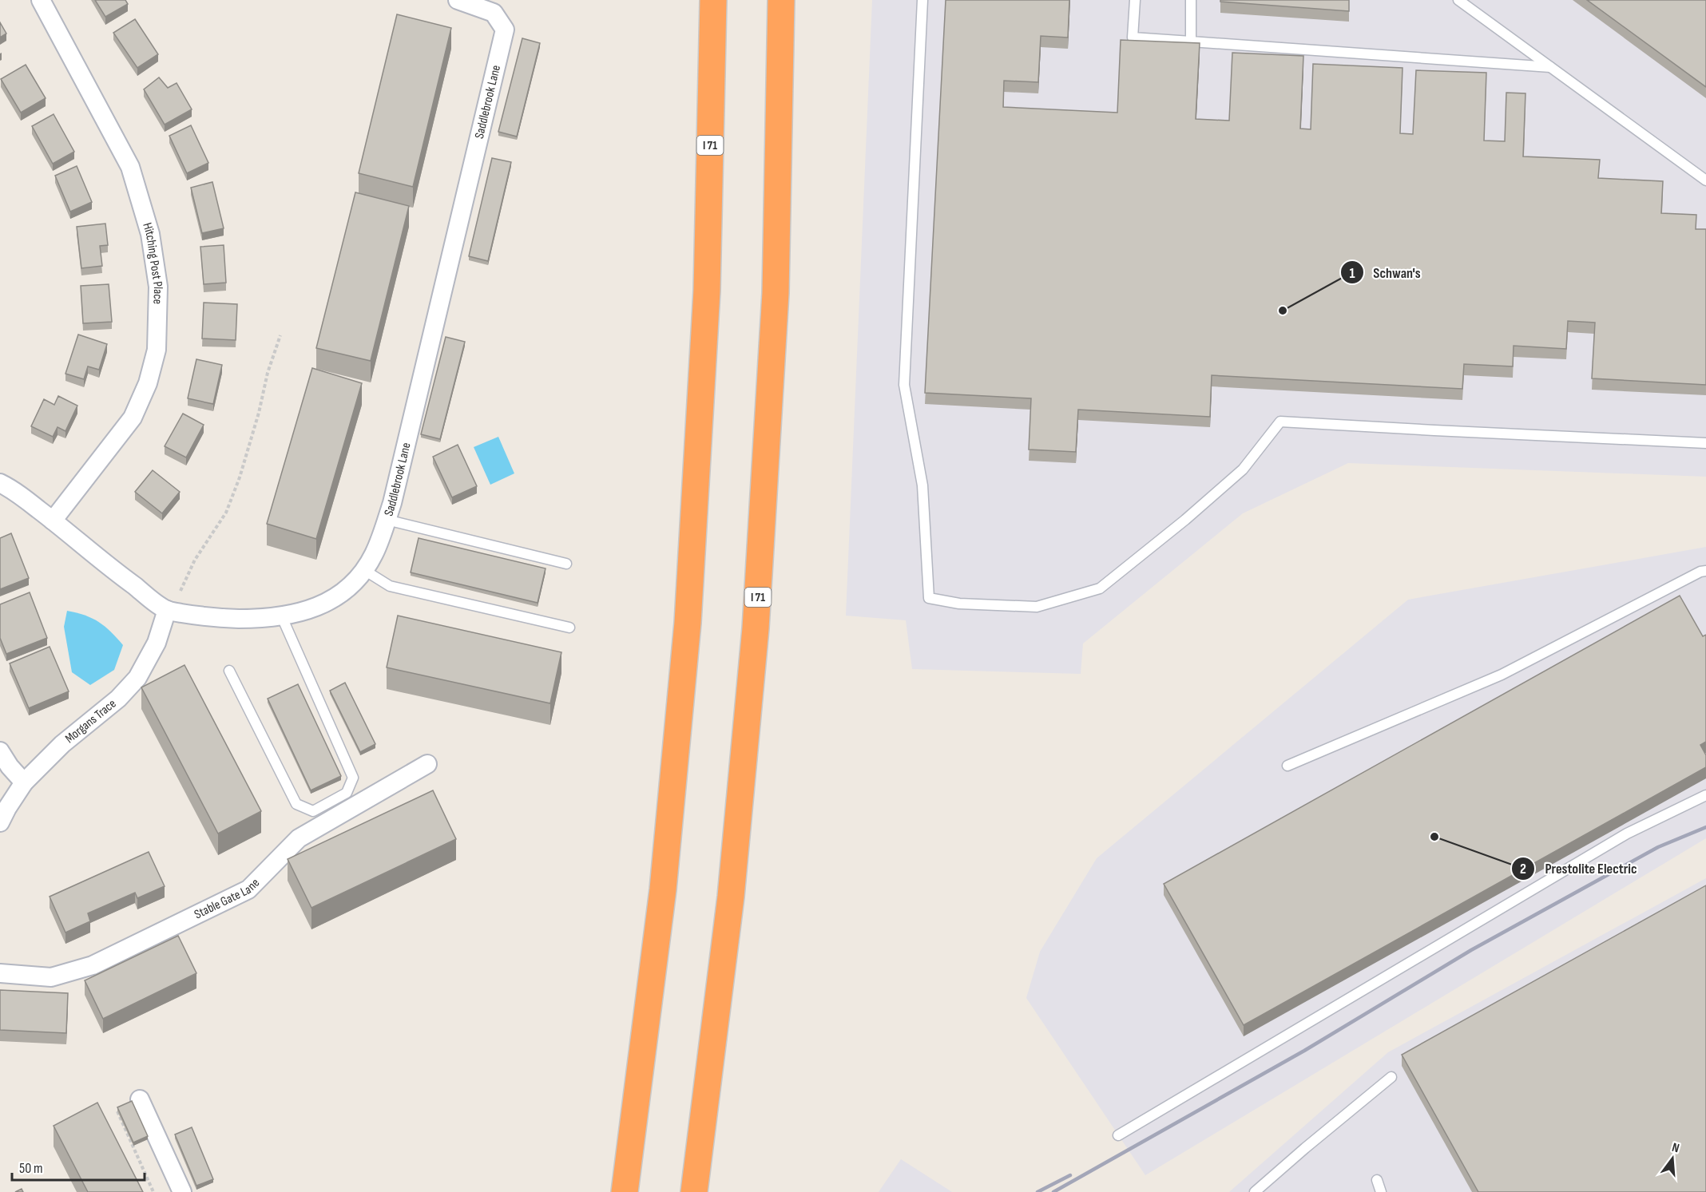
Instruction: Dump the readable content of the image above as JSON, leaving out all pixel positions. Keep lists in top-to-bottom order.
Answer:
{
  "streets": {
    "highway": ["I 71"],
    "street": [
      "Saddlebrook Lane",
      "Hitching Post Place",
      "Morgans Trace",
      "Stable Gate Lane"
    ]
  },
  "crossings": [
    ["Saddlebrook Lane", "Hitching Post Place"],
    ["Saddlebrook Lane", "Morgans Trace"]
  ],
  "places": ["Schwan's", "Prestolite Electric"],
  "scale_bar": "50 m",
  "north": "top"
}
